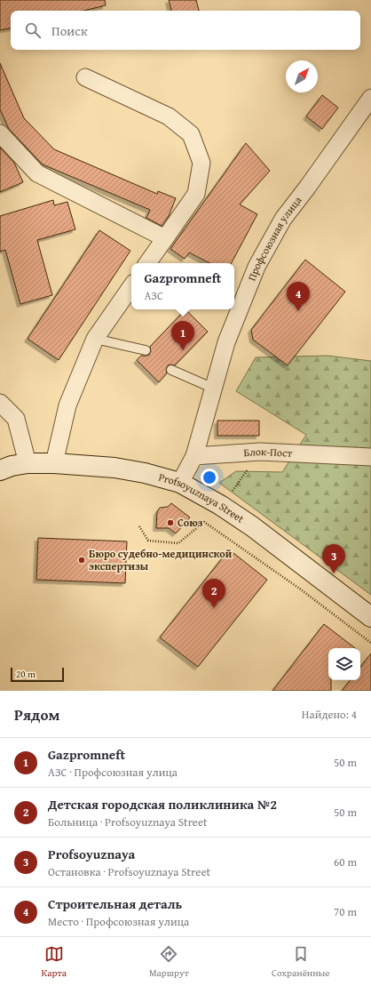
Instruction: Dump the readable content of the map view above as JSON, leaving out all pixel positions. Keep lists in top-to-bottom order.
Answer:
{
  "streets": {
    "main road": ["Profsoyuznaya Street"],
    "street": ["Профсоюзная улица", "Блок-Пост"]
  },
  "crossings": [
    ["Профсоюзная улица", "Блок-Пост"]
  ],
  "places": ["Союз", "Бюро судебно-медицинской экспертизы"],
  "scale_bar": "20 m",
  "north": "top right",
  "page": {
    "search": "Поиск",
    "popup": ["Gazpromneft", "АЗС"],
    "pins": [
      "4",
      "1",
      "3",
      "2"
    ],
    "scale": "20 m",
    "heading": ["Рядом", "Найдено: 4"],
    "list": [
      {
        "mark": "1",
        "name": "Gazpromneft",
        "note": "АЗС · Профсоюзная улица",
        "value": "50 m"
      },
      {
        "mark": "2",
        "name": "Детская городская поликлиника №2",
        "note": "Больница · Profsoyuznaya Street",
        "value": "50 m"
      },
      {
        "mark": "3",
        "name": "Profsoyuznaya",
        "note": "Остановка · Profsoyuznaya Street",
        "value": "60 m"
      },
      {
        "mark": "4",
        "name": "Строительная деталь",
        "note": "Место · Профсоюзная улица",
        "value": "70 m"
      }
    ],
    "nav": ["Карта", "Маршрут", "Сохранённые"]
  }
}
